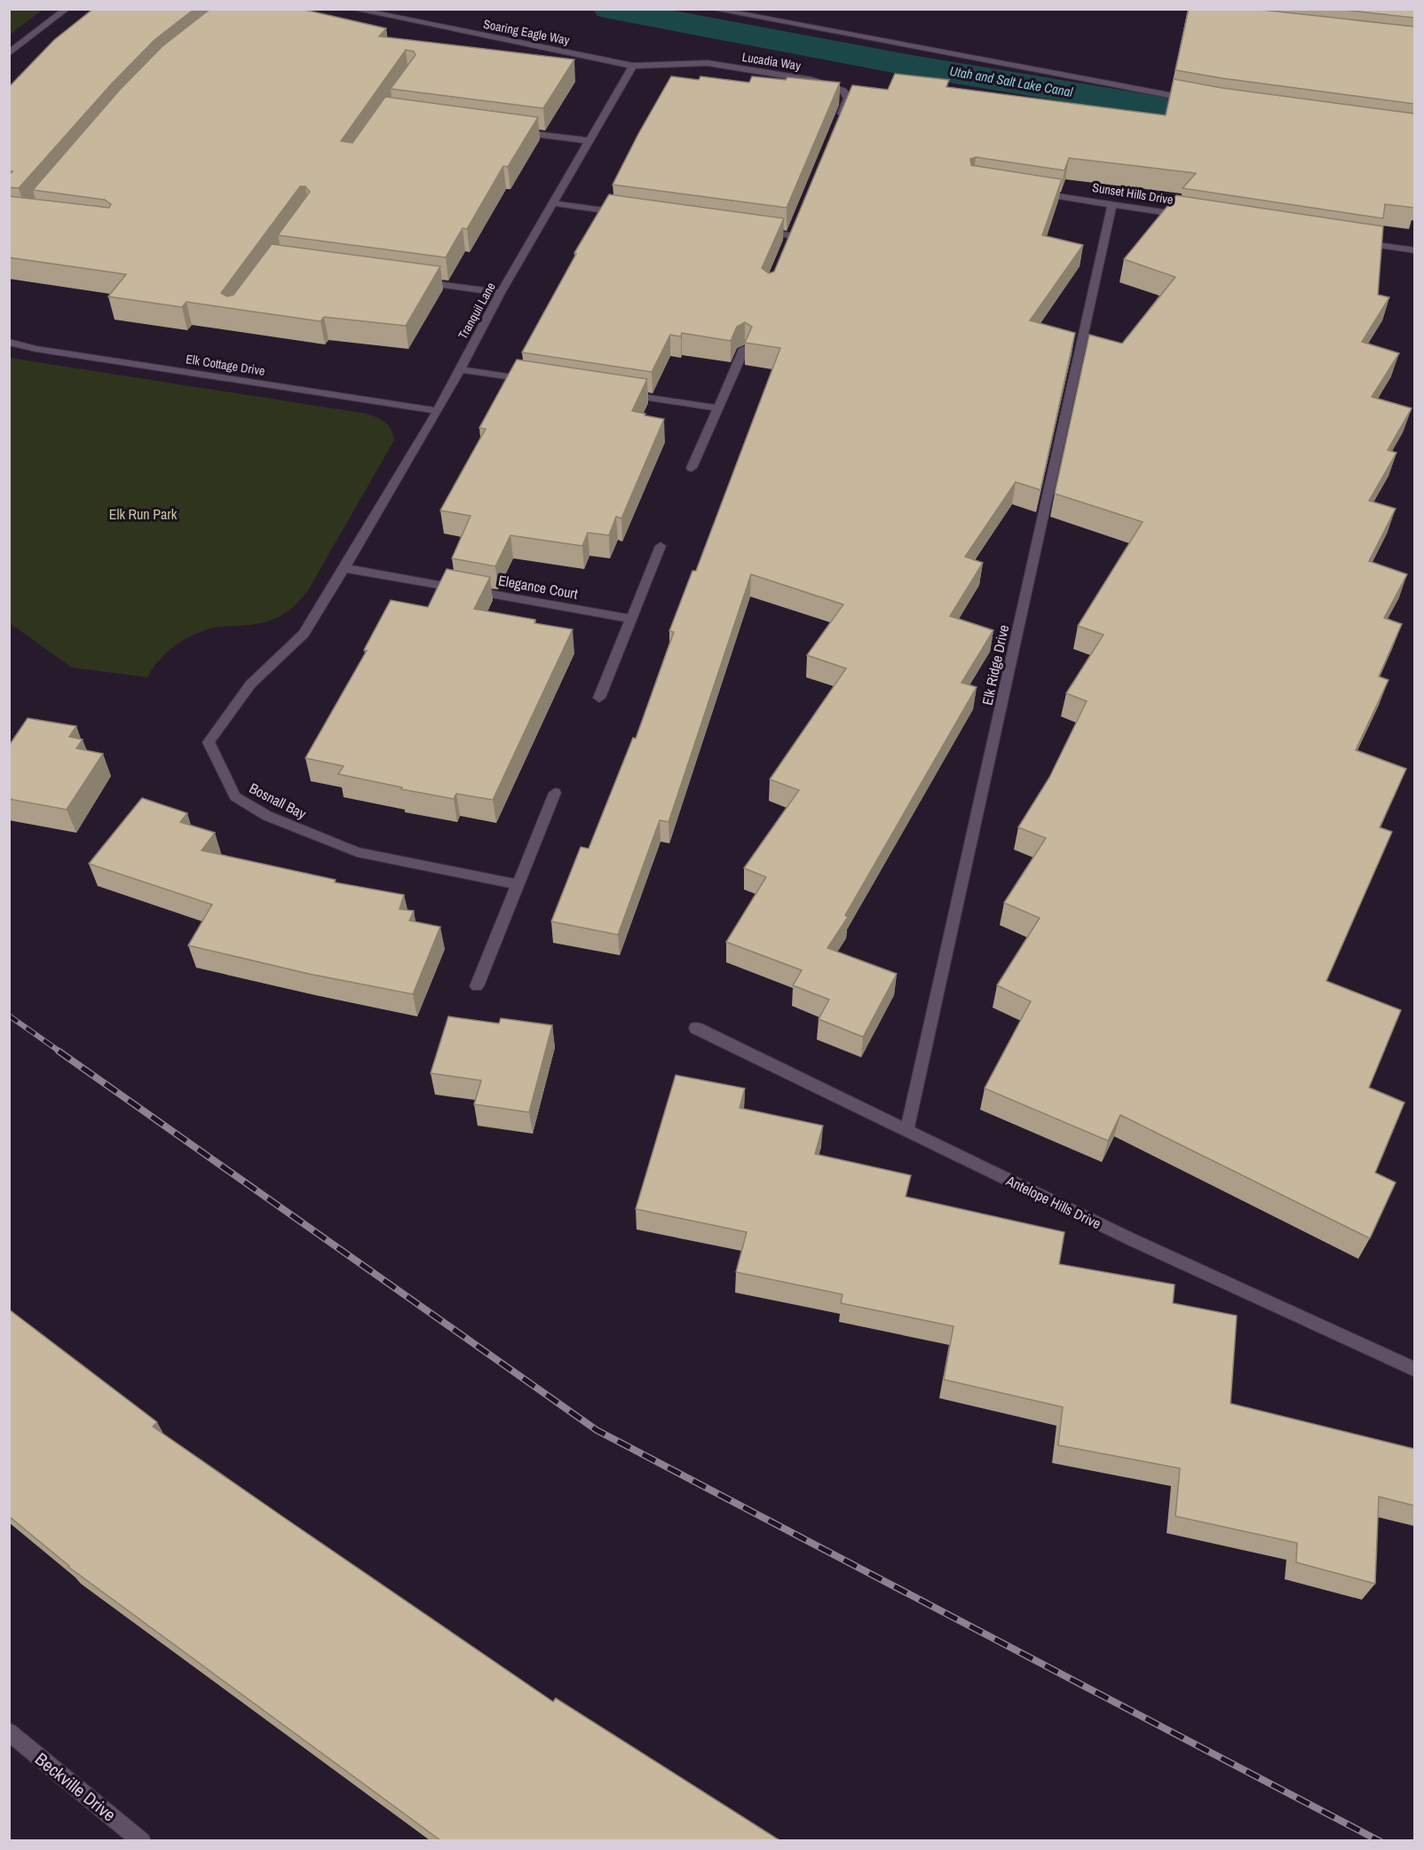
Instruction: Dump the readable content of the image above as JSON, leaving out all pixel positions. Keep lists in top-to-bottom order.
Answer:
{
  "streets": {
    "street": [
      "Soaring Eagle Way",
      "Lucadia Way",
      "Sunset Hills Drive",
      "Tranquil Lane",
      "Elk Cottage Drive",
      "Elegance Court",
      "Elk Ridge Drive",
      "Bosnall Bay",
      "Antelope Hills Drive",
      "Beckville Drive"
    ]
  },
  "crossings": [
    ["Soaring Eagle Way", "Lucadia Way"],
    ["Soaring Eagle Way", "Tranquil Lane"],
    ["Lucadia Way", "Tranquil Lane"],
    ["Sunset Hills Drive", "Elk Ridge Drive"],
    ["Tranquil Lane", "Elk Cottage Drive"],
    ["Tranquil Lane", "Elegance Court"],
    ["Tranquil Lane", "Bosnall Bay"],
    ["Elegance Court", "Bosnall Bay"],
    ["Elk Ridge Drive", "Antelope Hills Drive"]
  ],
  "water": ["Utah and Salt Lake Canal"],
  "parks": ["Elk Run Park"]
}
